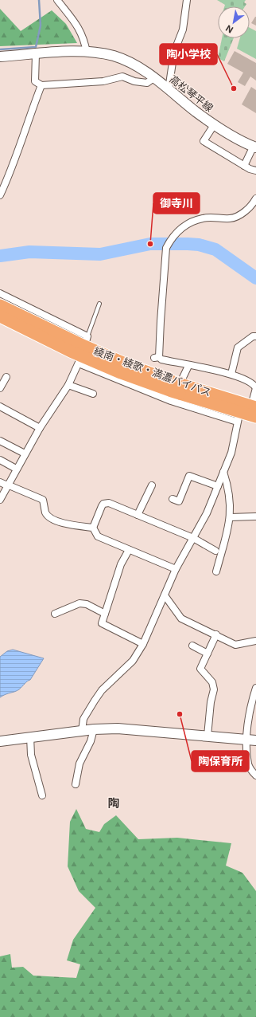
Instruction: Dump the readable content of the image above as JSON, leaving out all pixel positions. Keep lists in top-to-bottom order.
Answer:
{
  "streets": {
    "highway": ["綾南・綾歌・満濃バイパス"],
    "main road": ["高松琴平線"]
  },
  "districts": ["陶"],
  "places": ["陶小学校", "御寺川", "陶保育所"],
  "north": "bottom left"
}
